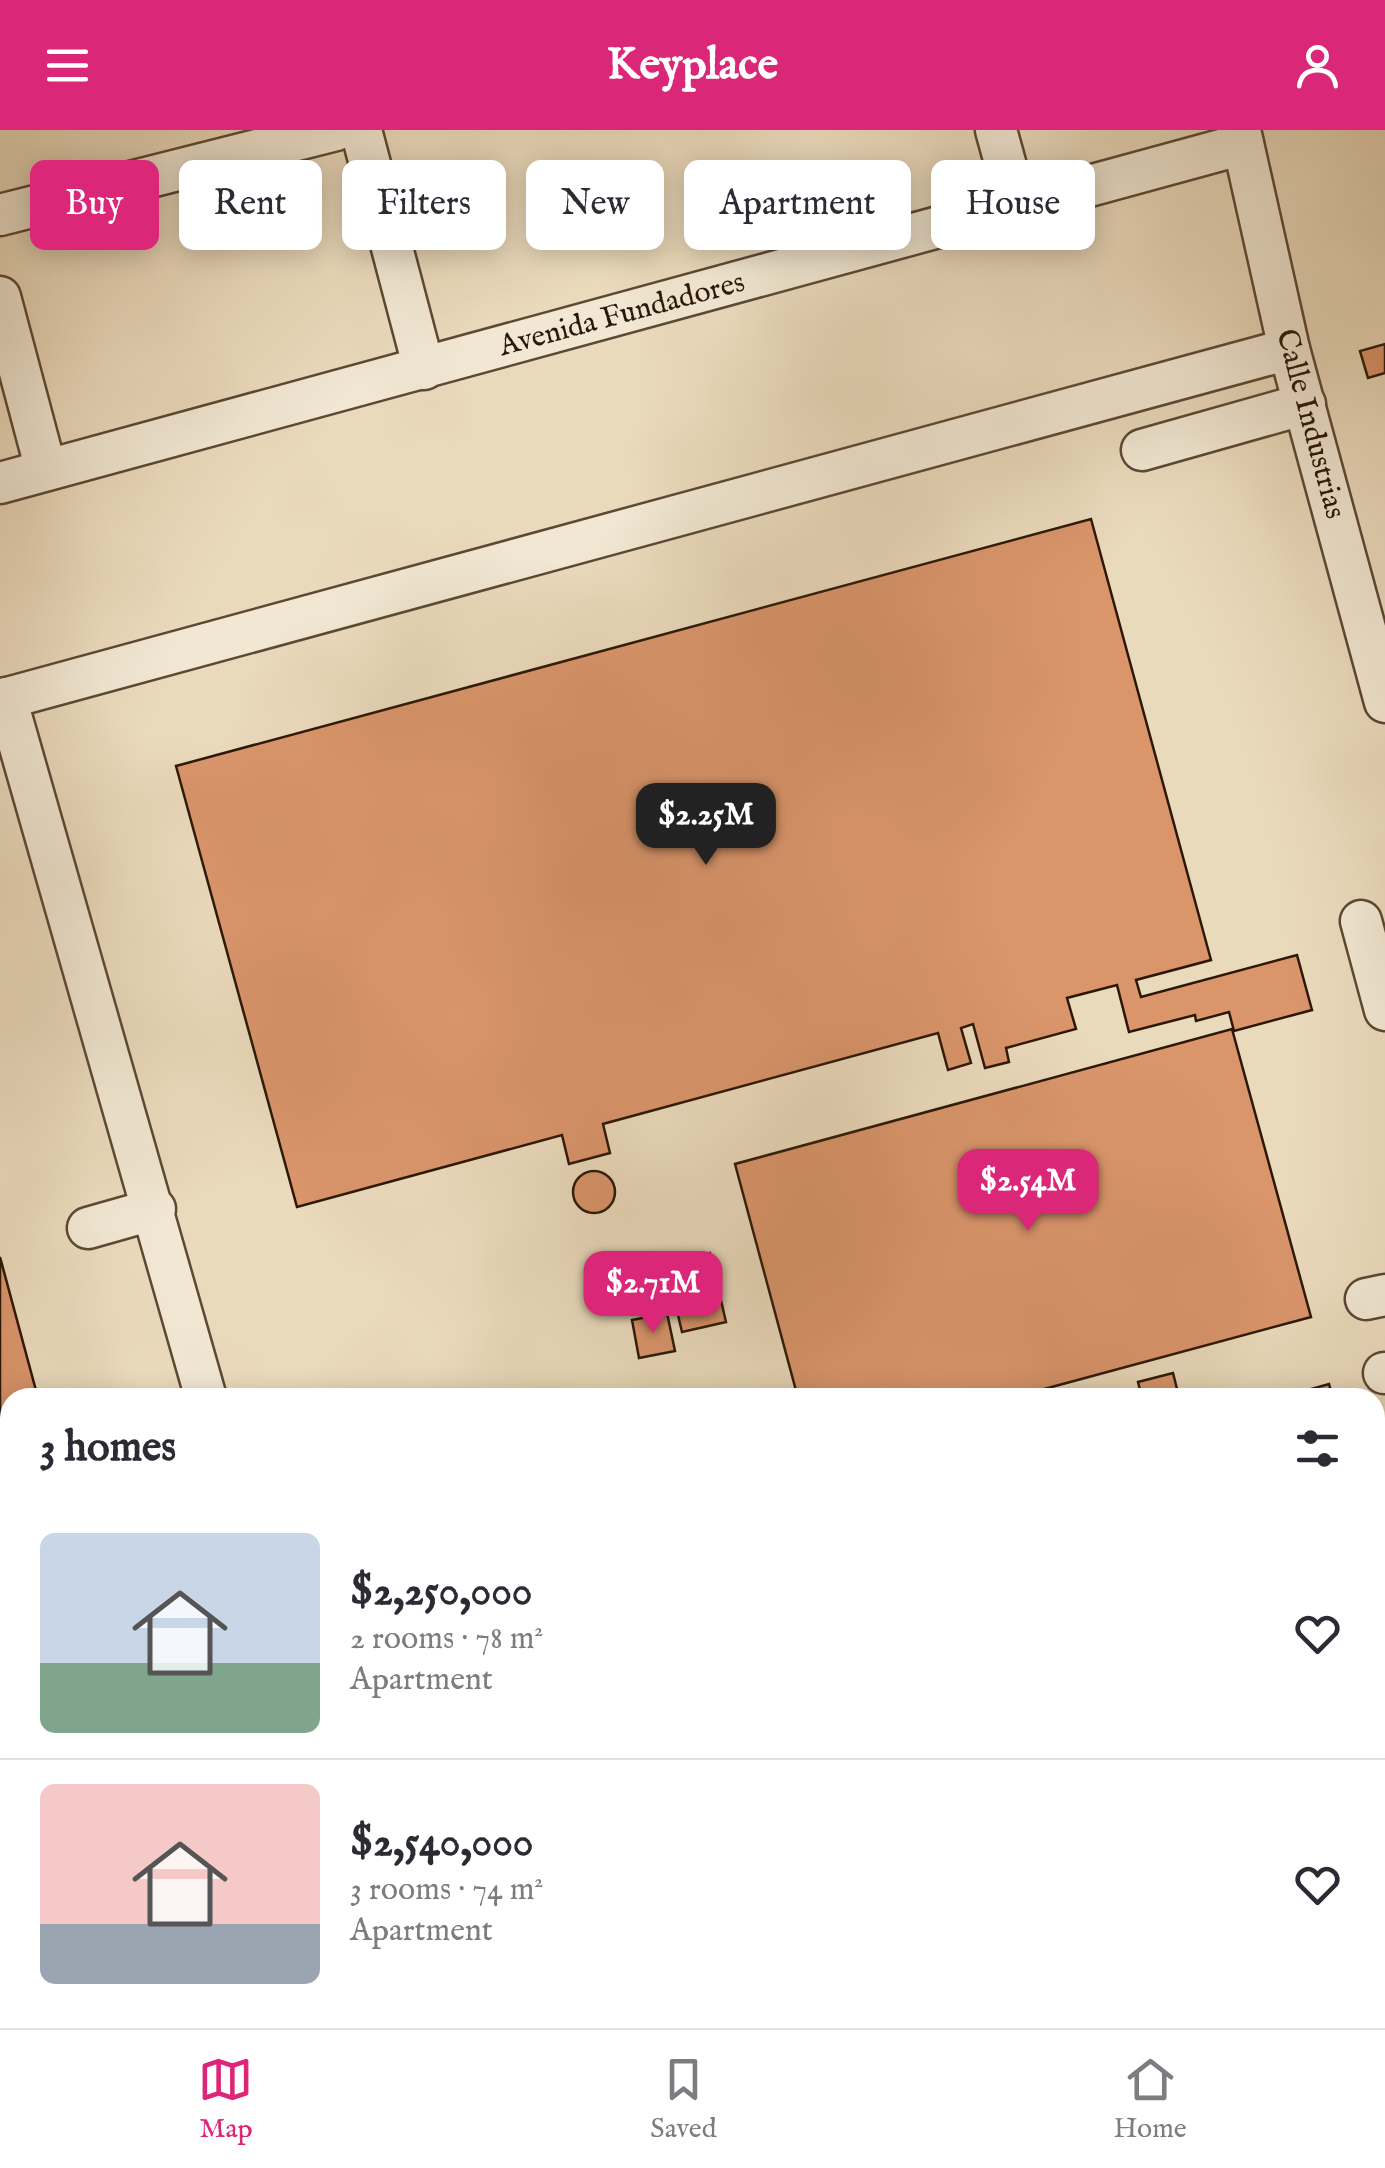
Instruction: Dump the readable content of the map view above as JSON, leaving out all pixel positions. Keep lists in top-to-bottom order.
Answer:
{
  "streets": {
    "street": ["Avenida Fundadores", "Calle Industrias"]
  },
  "crossings": [
    ["Avenida Fundadores", "Calle Industrias"]
  ],
  "page": {
    "header": "Keyplace",
    "chip": [
      "Buy",
      "Rent",
      "Filters",
      "New",
      "Apartment",
      "House"
    ],
    "price": ["$2.25M", "$2.54M", "$2.71M"],
    "heading": "3 homes",
    "list": [
      {
        "name": "$2,250,000",
        "note": "2 rooms · 78 m² · Apartment"
      },
      {
        "name": "$2,540,000",
        "note": "3 rooms · 74 m² · Apartment"
      }
    ],
    "tabs": ["Map", "Saved", "Home"]
  }
}
